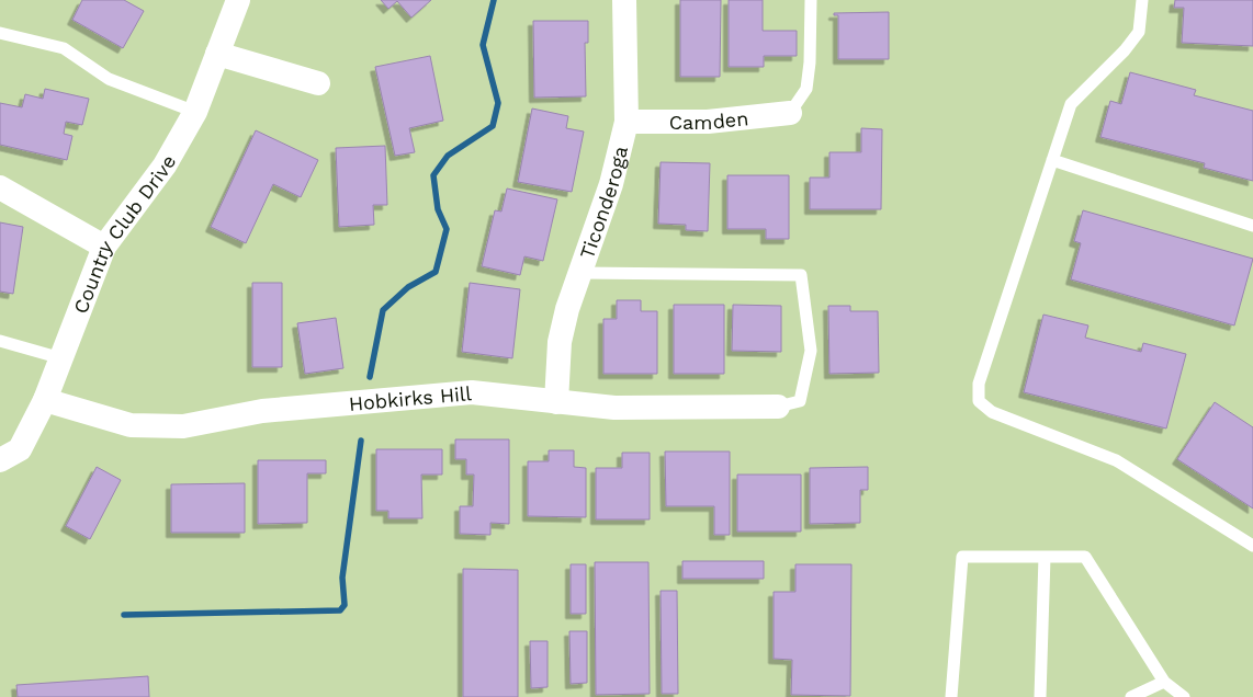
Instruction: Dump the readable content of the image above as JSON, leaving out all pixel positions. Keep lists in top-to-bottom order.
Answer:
{
  "streets": {
    "street": [
      "Camden",
      "Ticonderoga",
      "Country Club Drive",
      "Hobkirks Hill"
    ]
  },
  "crossings": [
    ["Camden", "Ticonderoga"],
    ["Ticonderoga", "Hobkirks Hill"],
    ["Country Club Drive", "Hobkirks Hill"]
  ]
}
